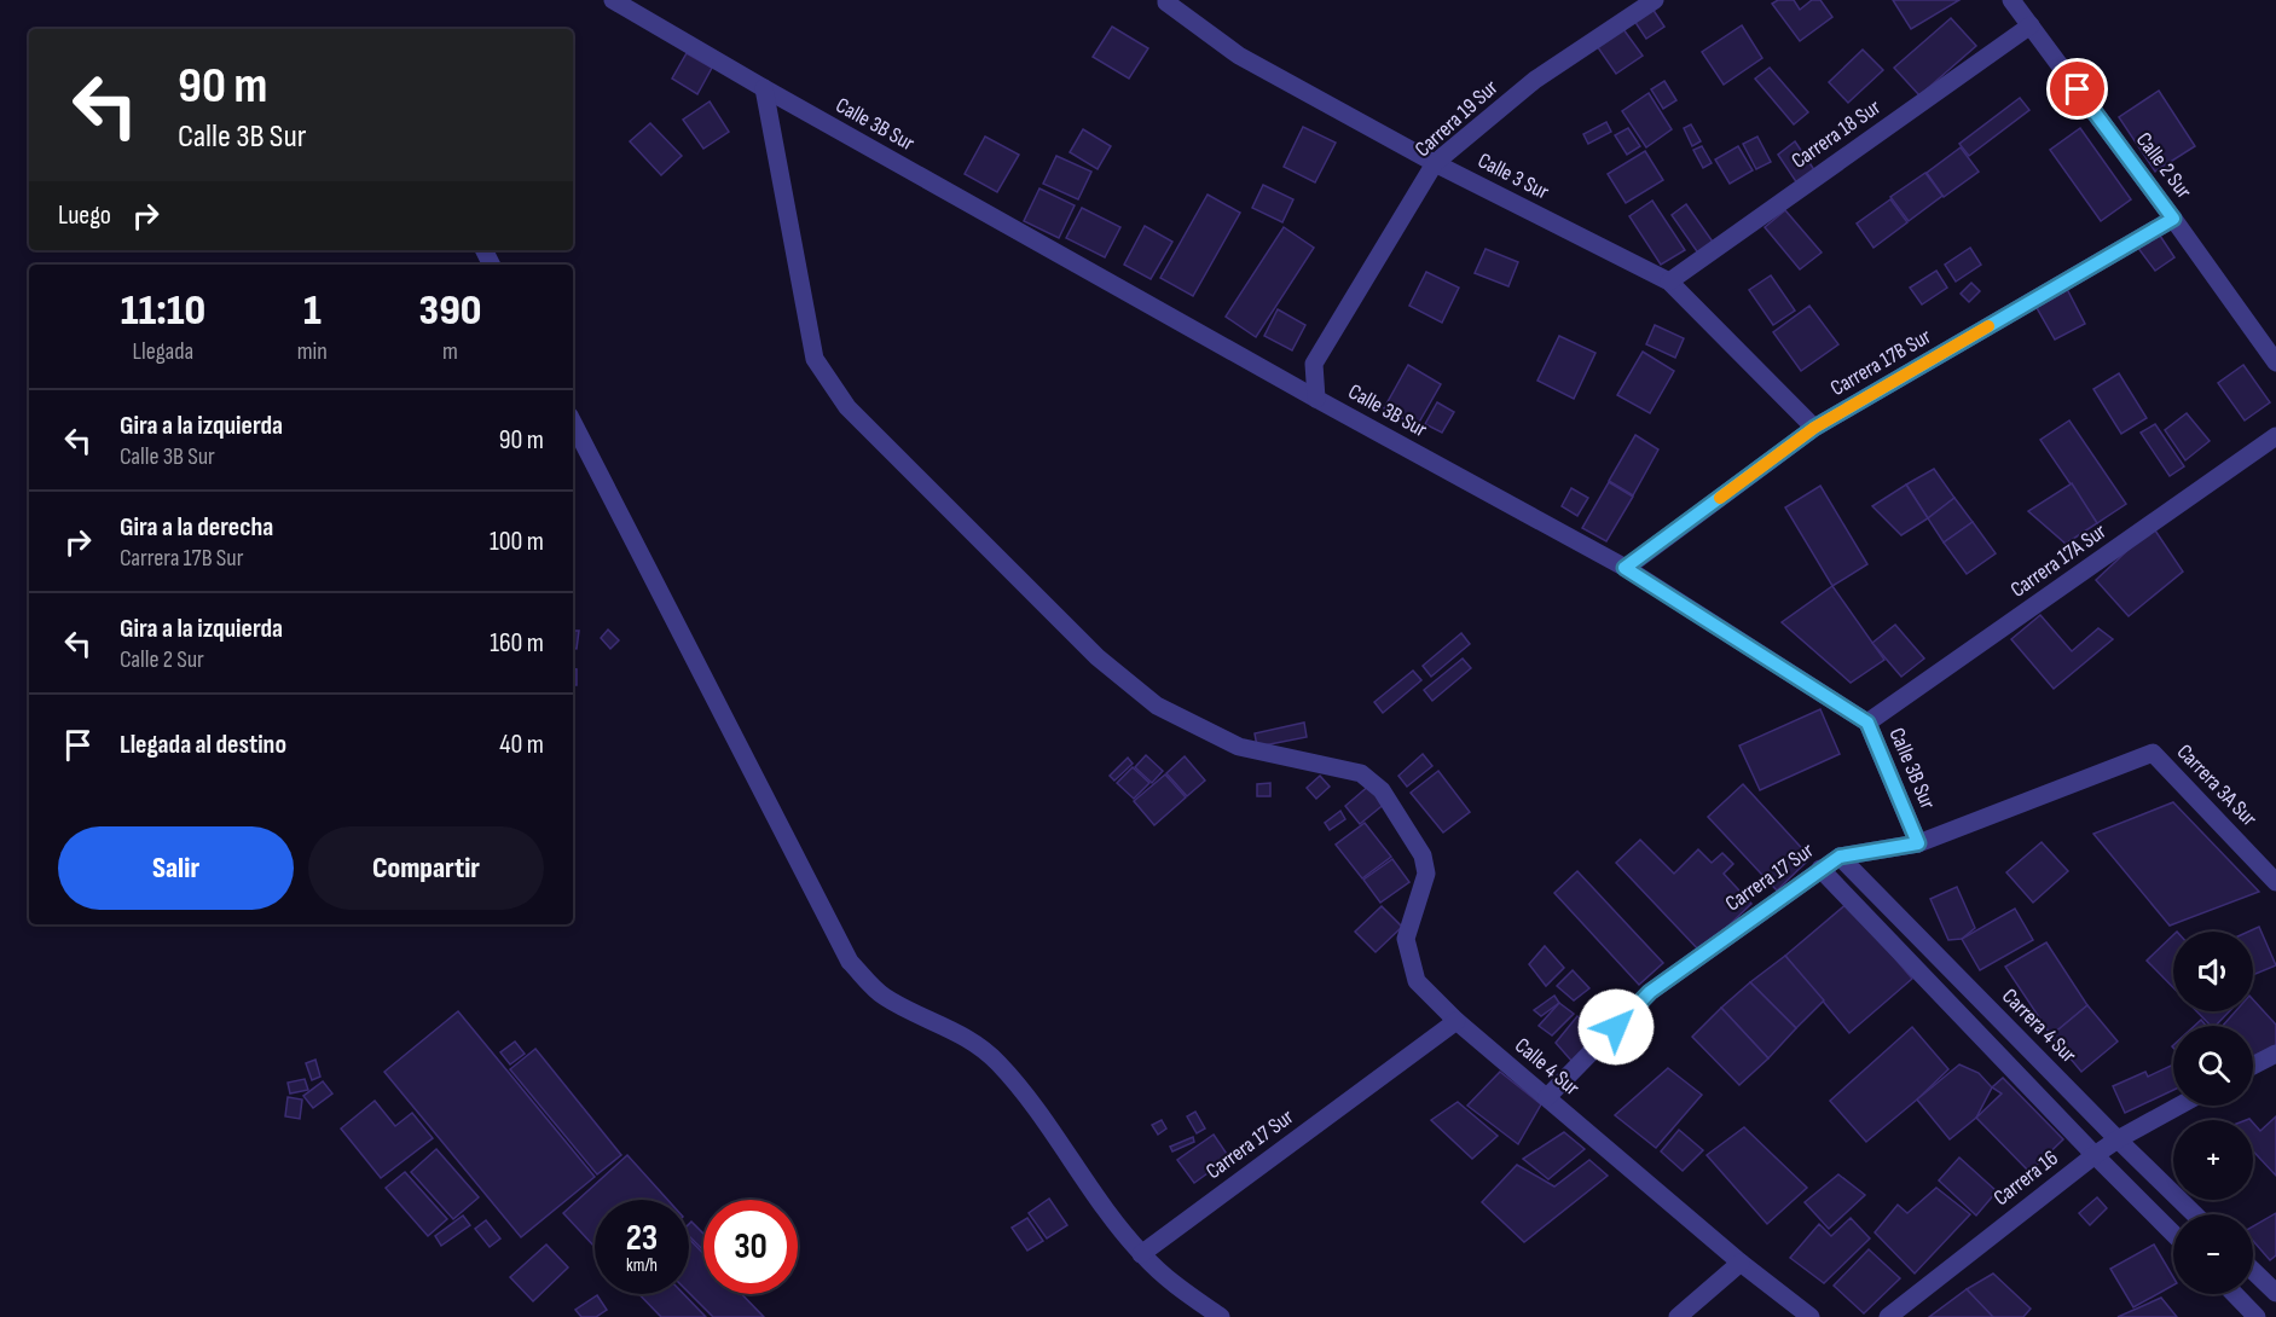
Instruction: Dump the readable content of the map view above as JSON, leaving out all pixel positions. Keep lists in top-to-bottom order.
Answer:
{
  "streets": {
    "street": [
      "Carrera 19 Sur",
      "Calle 3B Sur",
      "Carrera 18 Sur",
      "Calle 2 Sur",
      "Calle 3 Sur",
      "Carrera 17B Sur",
      "Carrera 17A Sur",
      "Carrera 3A Sur",
      "Carrera 17 Sur",
      "Carrera 4 Sur",
      "Calle 4 Sur",
      "Carrera 16"
    ]
  },
  "crossings": [
    ["Carrera 19 Sur", "Calle 3B Sur"],
    ["Carrera 19 Sur", "Calle 3 Sur"],
    ["Calle 3B Sur", "Carrera 17B Sur"],
    ["Calle 3B Sur", "Carrera 17A Sur"],
    ["Calle 3B Sur", "Carrera 17 Sur"],
    ["Calle 3B Sur", "Calle 4 Sur"],
    ["Carrera 18 Sur", "Calle 2 Sur"],
    ["Carrera 18 Sur", "Calle 3 Sur"],
    ["Calle 2 Sur", "Carrera 17B Sur"],
    ["Calle 3 Sur", "Carrera 17B Sur"],
    ["Carrera 3A Sur", "Carrera 17 Sur"],
    ["Carrera 17 Sur", "Carrera 4 Sur"],
    ["Carrera 17 Sur", "Calle 4 Sur"],
    ["Carrera 4 Sur", "Carrera 16"]
  ],
  "page": {
    "turn": ["90 m", "Calle 3B Sur"],
    "then": "Luego",
    "eta": [
      "11:10",
      "Llegada",
      "1",
      "min",
      "390",
      "m"
    ],
    "list": [
      {
        "name": "Gira a la izquierda",
        "note": "Calle 3B Sur",
        "value": "90 m"
      },
      {
        "name": "Gira a la derecha",
        "note": "Carrera 17B Sur",
        "value": "100 m"
      },
      {
        "name": "Gira a la izquierda",
        "note": "Calle 2 Sur",
        "value": "160 m"
      },
      {
        "name": "Llegada al destino",
        "value": "40 m"
      }
    ],
    "buttons": ["Salir", "Compartir"],
    "map_buttons": ["+", "−"],
    "speed": "23 km/h",
    "limit": "30"
  }
}
